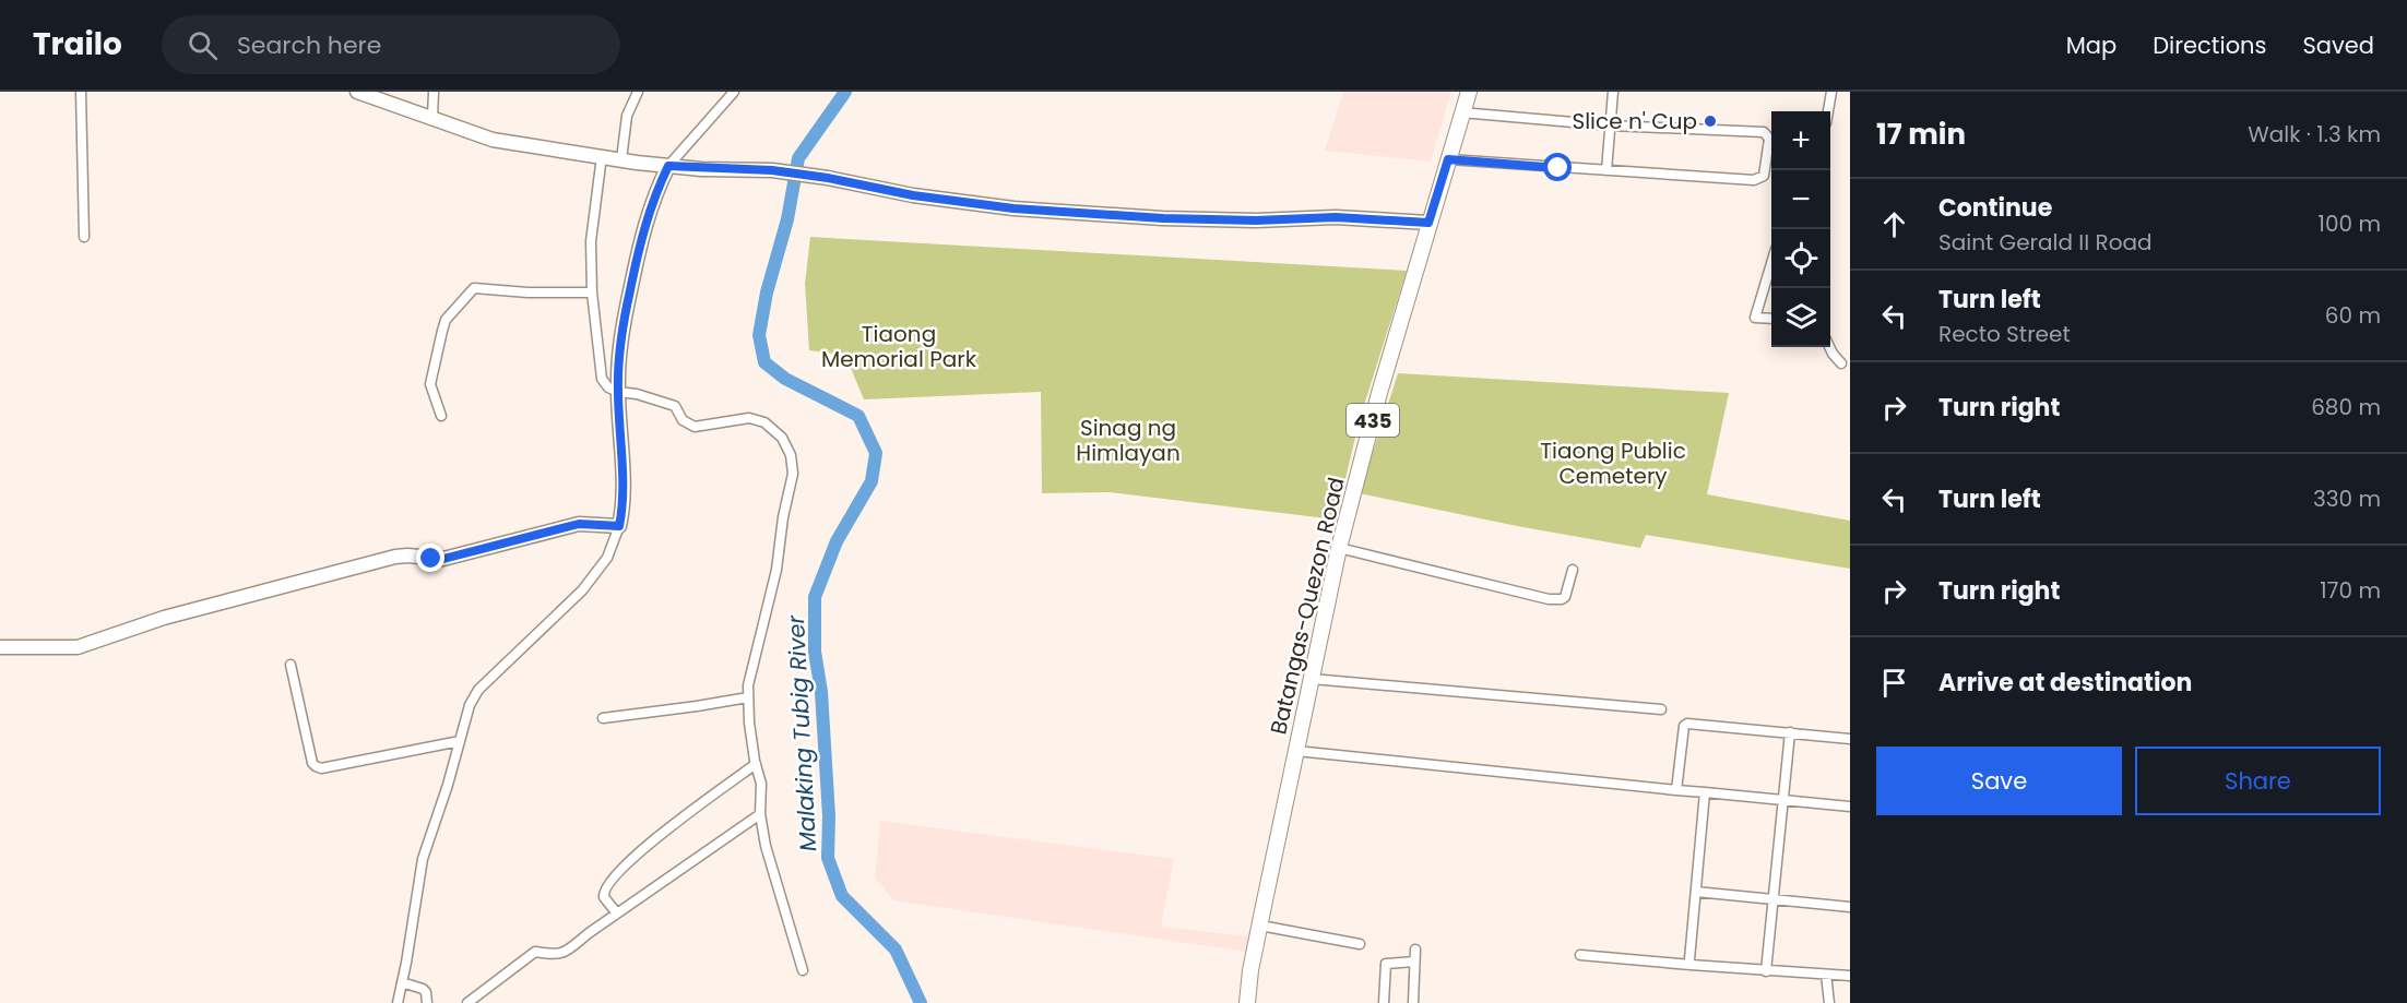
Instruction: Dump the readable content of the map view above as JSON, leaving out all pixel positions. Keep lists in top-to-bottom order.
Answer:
{
  "streets": {
    "main road": ["435", "Batangas-Quezon Road"]
  },
  "crossings": [
    ["435", "Batangas-Quezon Road"]
  ],
  "water": ["Malaking Tubig River"],
  "parks": ["Tiaong Memorial Park", "Sinag ng Himlayan", "Tiaong Public Cemetery"],
  "places": ["Slice n' Cup"],
  "page": {
    "header": "Trailo",
    "search": "Search here",
    "nav": ["Map", "Directions", "Saved"],
    "heading": ["17 min", "Walk · 1.3 km"],
    "map_buttons": ["+", "−"],
    "list": [
      ["Continue", "Saint Gerald II Road", "100 m"],
      ["Turn left", "Recto Street", "60 m"],
      ["Turn right", "680 m"],
      ["Turn left", "330 m"],
      ["Turn right", "170 m"],
      "Arrive at destination"
    ],
    "buttons": ["Save", "Share"]
  }
}
